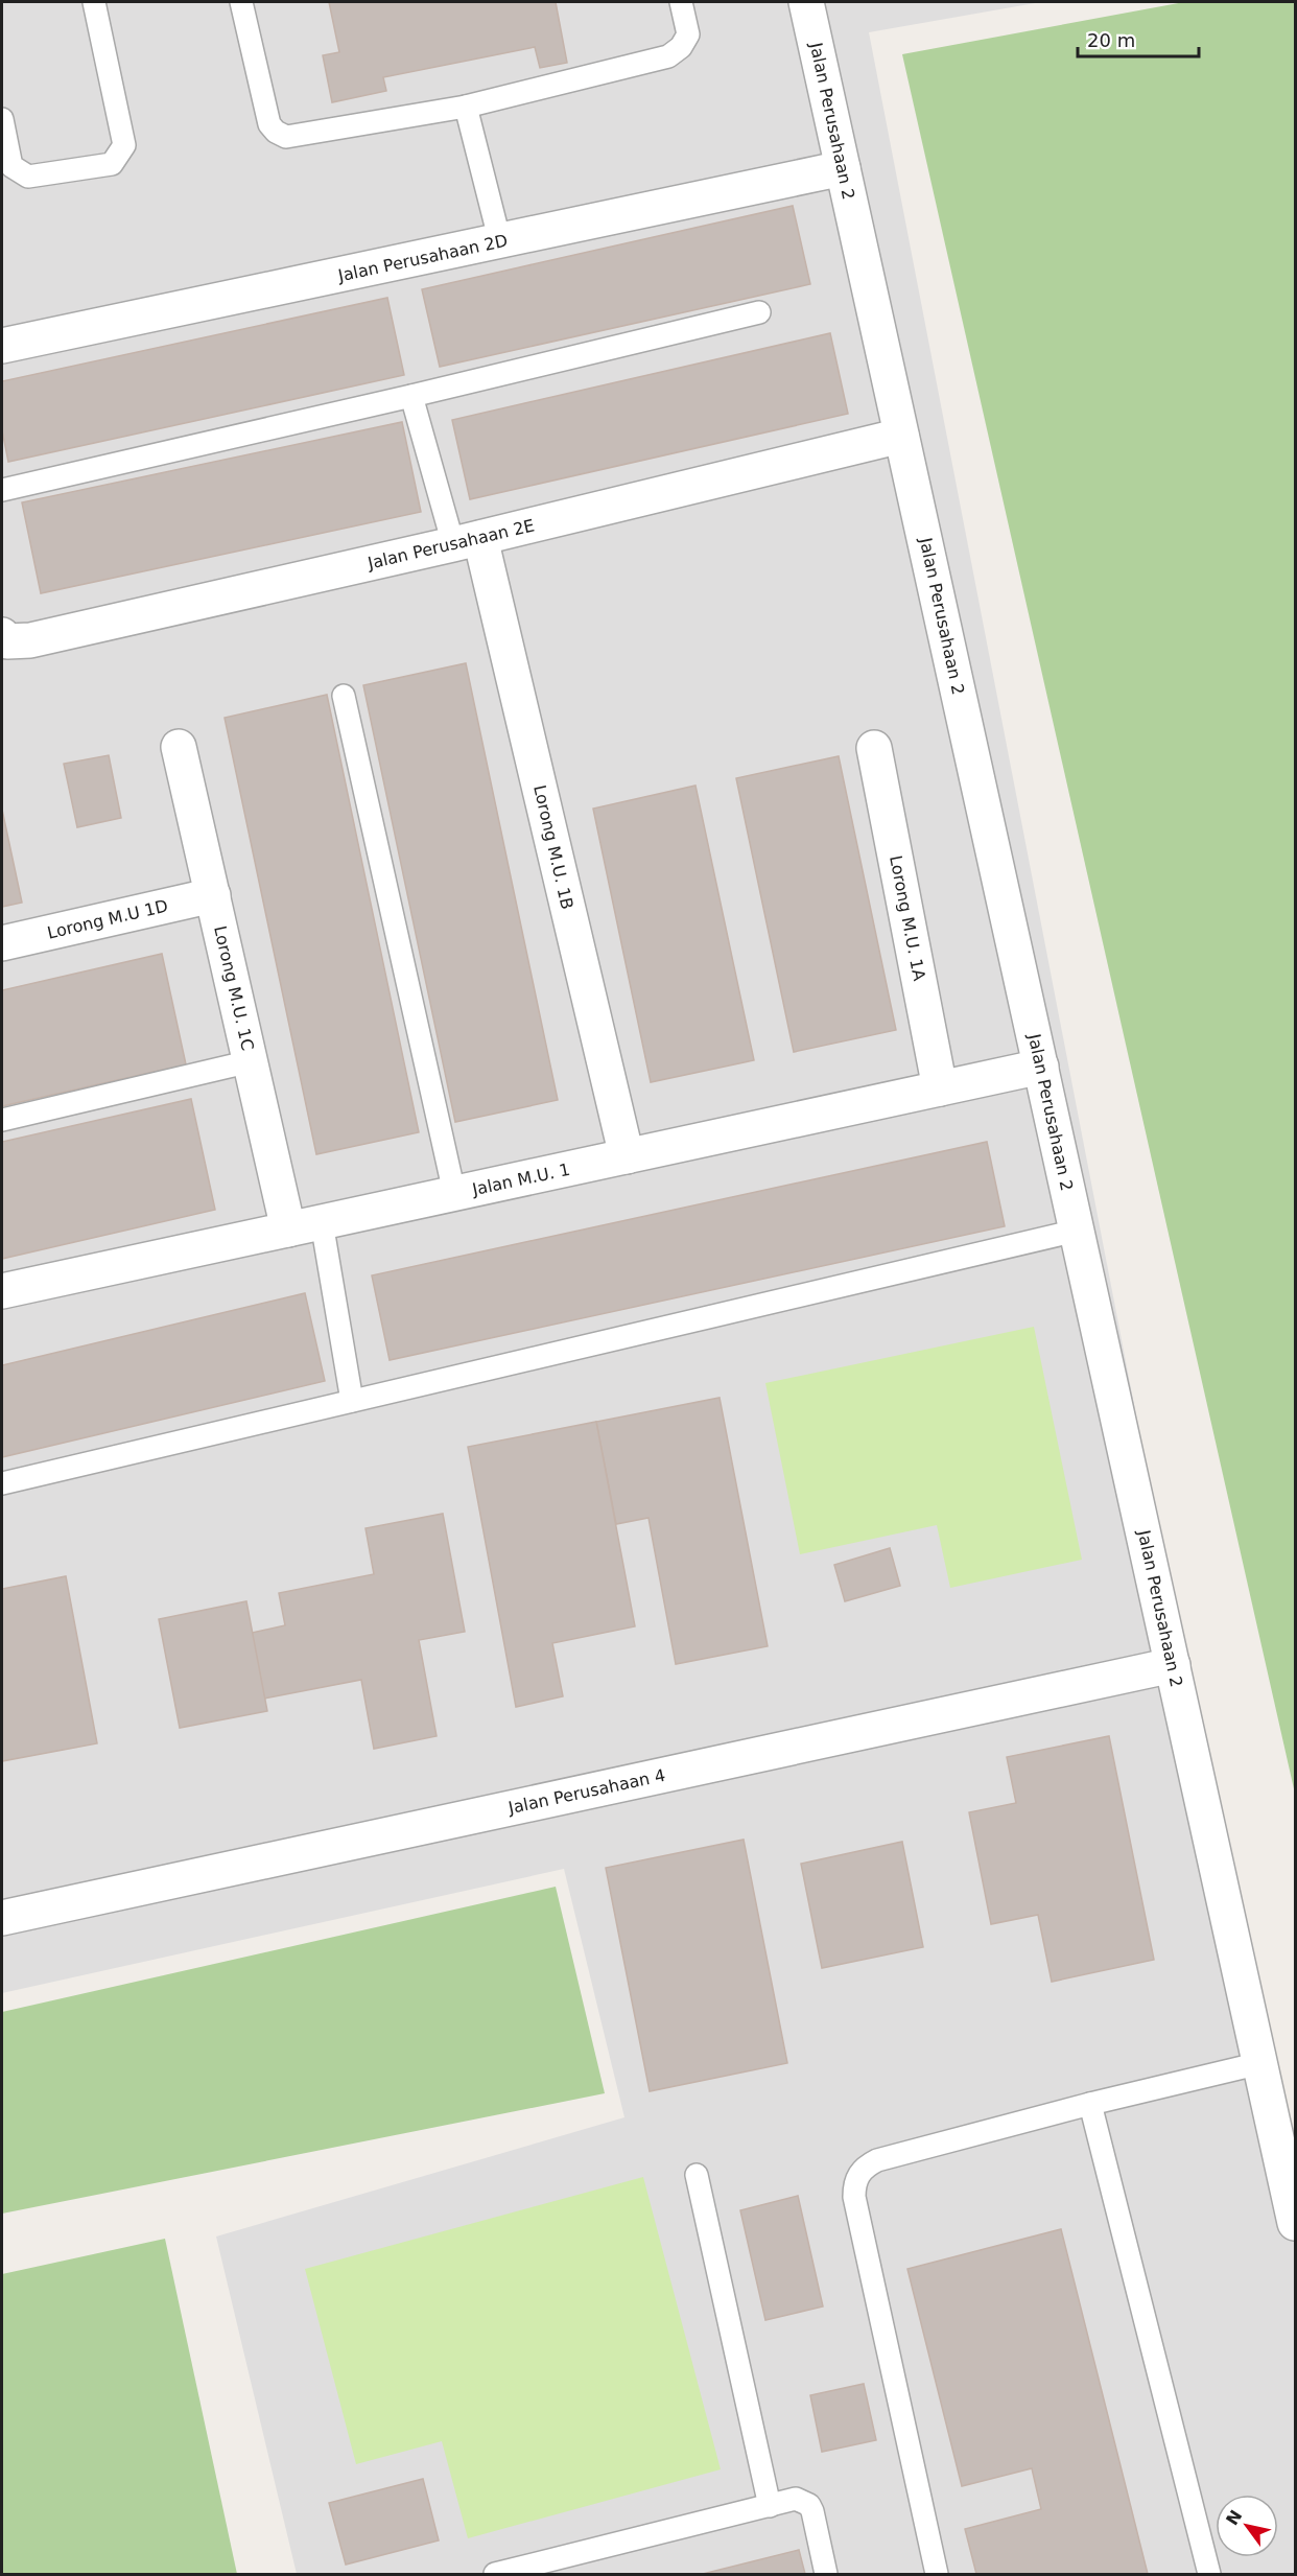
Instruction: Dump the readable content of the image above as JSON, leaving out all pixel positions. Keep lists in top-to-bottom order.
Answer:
{
  "streets": {
    "street": [
      "Jalan Perusahaan 2",
      "Jalan Perusahaan 2D",
      "Jalan Perusahaan 2E",
      "Lorong M.U. 1B",
      "Lorong M.U. 1A",
      "Lorong M.U 1D",
      "Lorong M.U. 1C",
      "Jalan M.U. 1",
      "Jalan Perusahaan 4"
    ]
  },
  "crossings": [
    ["Jalan Perusahaan 2", "Jalan Perusahaan 2D"],
    ["Jalan Perusahaan 2", "Jalan Perusahaan 2E"],
    ["Jalan Perusahaan 2", "Jalan M.U. 1"],
    ["Jalan Perusahaan 2", "Jalan Perusahaan 4"],
    ["Jalan Perusahaan 2E", "Lorong M.U. 1B"],
    ["Lorong M.U. 1B", "Jalan M.U. 1"],
    ["Lorong M.U. 1A", "Jalan M.U. 1"],
    ["Lorong M.U 1D", "Lorong M.U. 1C"],
    ["Lorong M.U. 1C", "Jalan M.U. 1"]
  ],
  "scale_bar": "20 m",
  "north": "top left"
}
